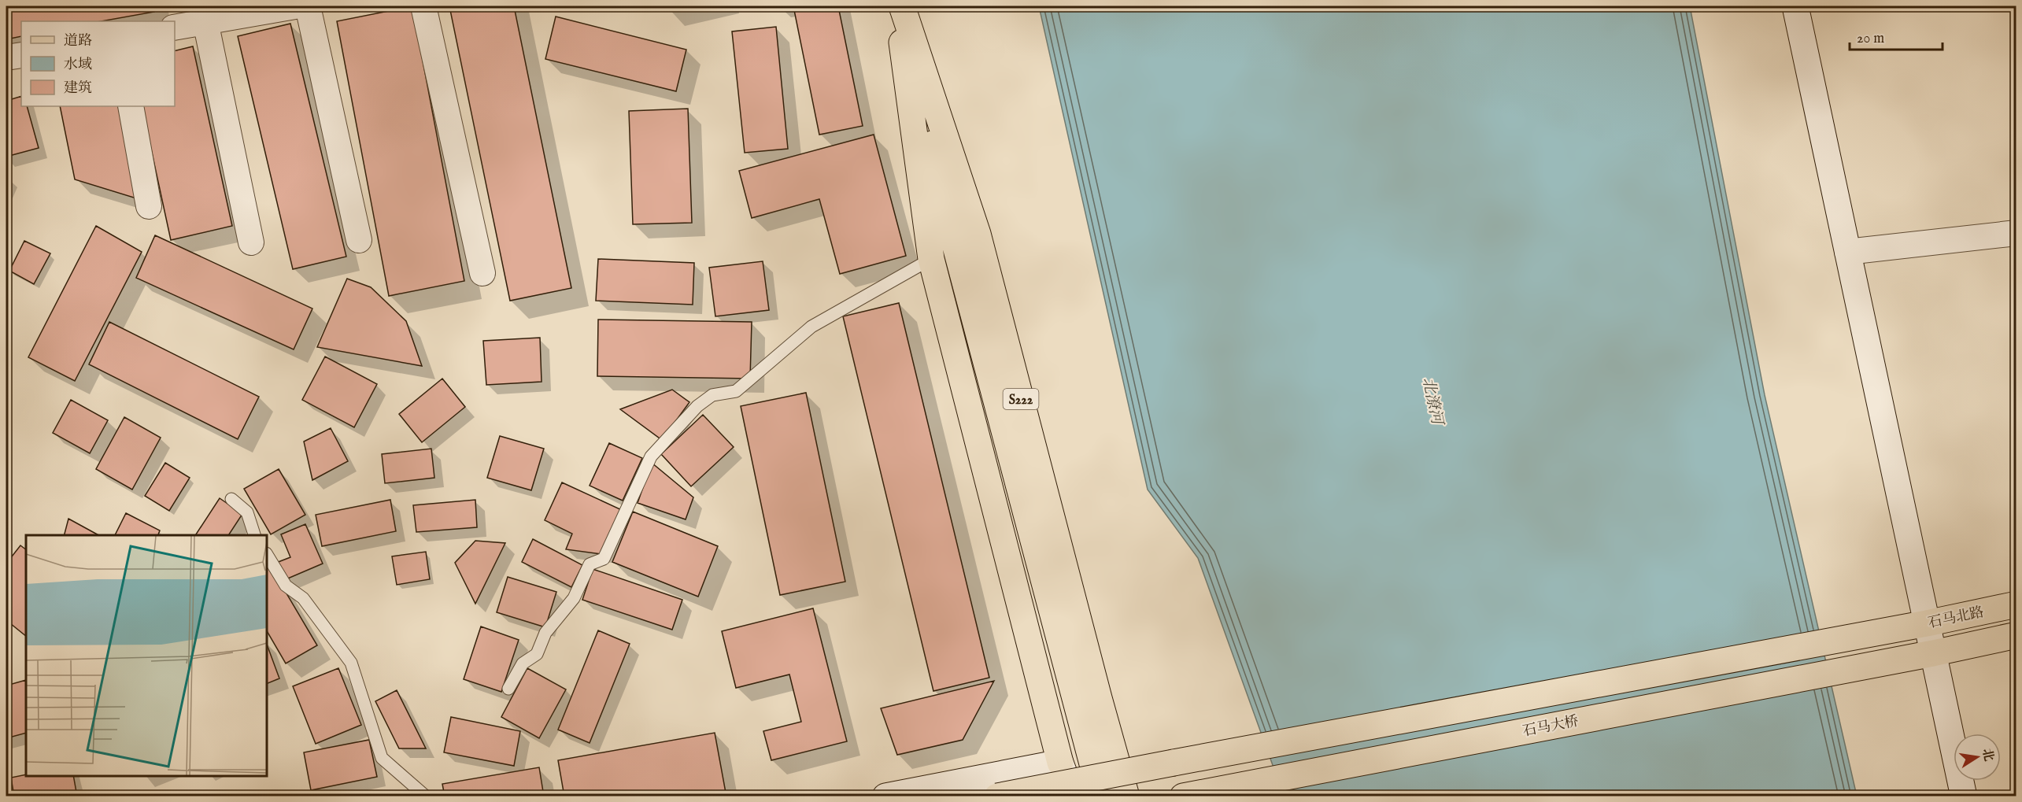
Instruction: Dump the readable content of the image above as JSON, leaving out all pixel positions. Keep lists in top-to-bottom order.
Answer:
{
  "streets": {
    "main road": ["S222", "石马北路", "石马大桥"]
  },
  "crossings": [
    ["S222", "石马北路"]
  ],
  "water": ["北潦河"],
  "legend": ["道路", "水域", "建筑"],
  "scale_bar": "20 m",
  "north": "right"
}
